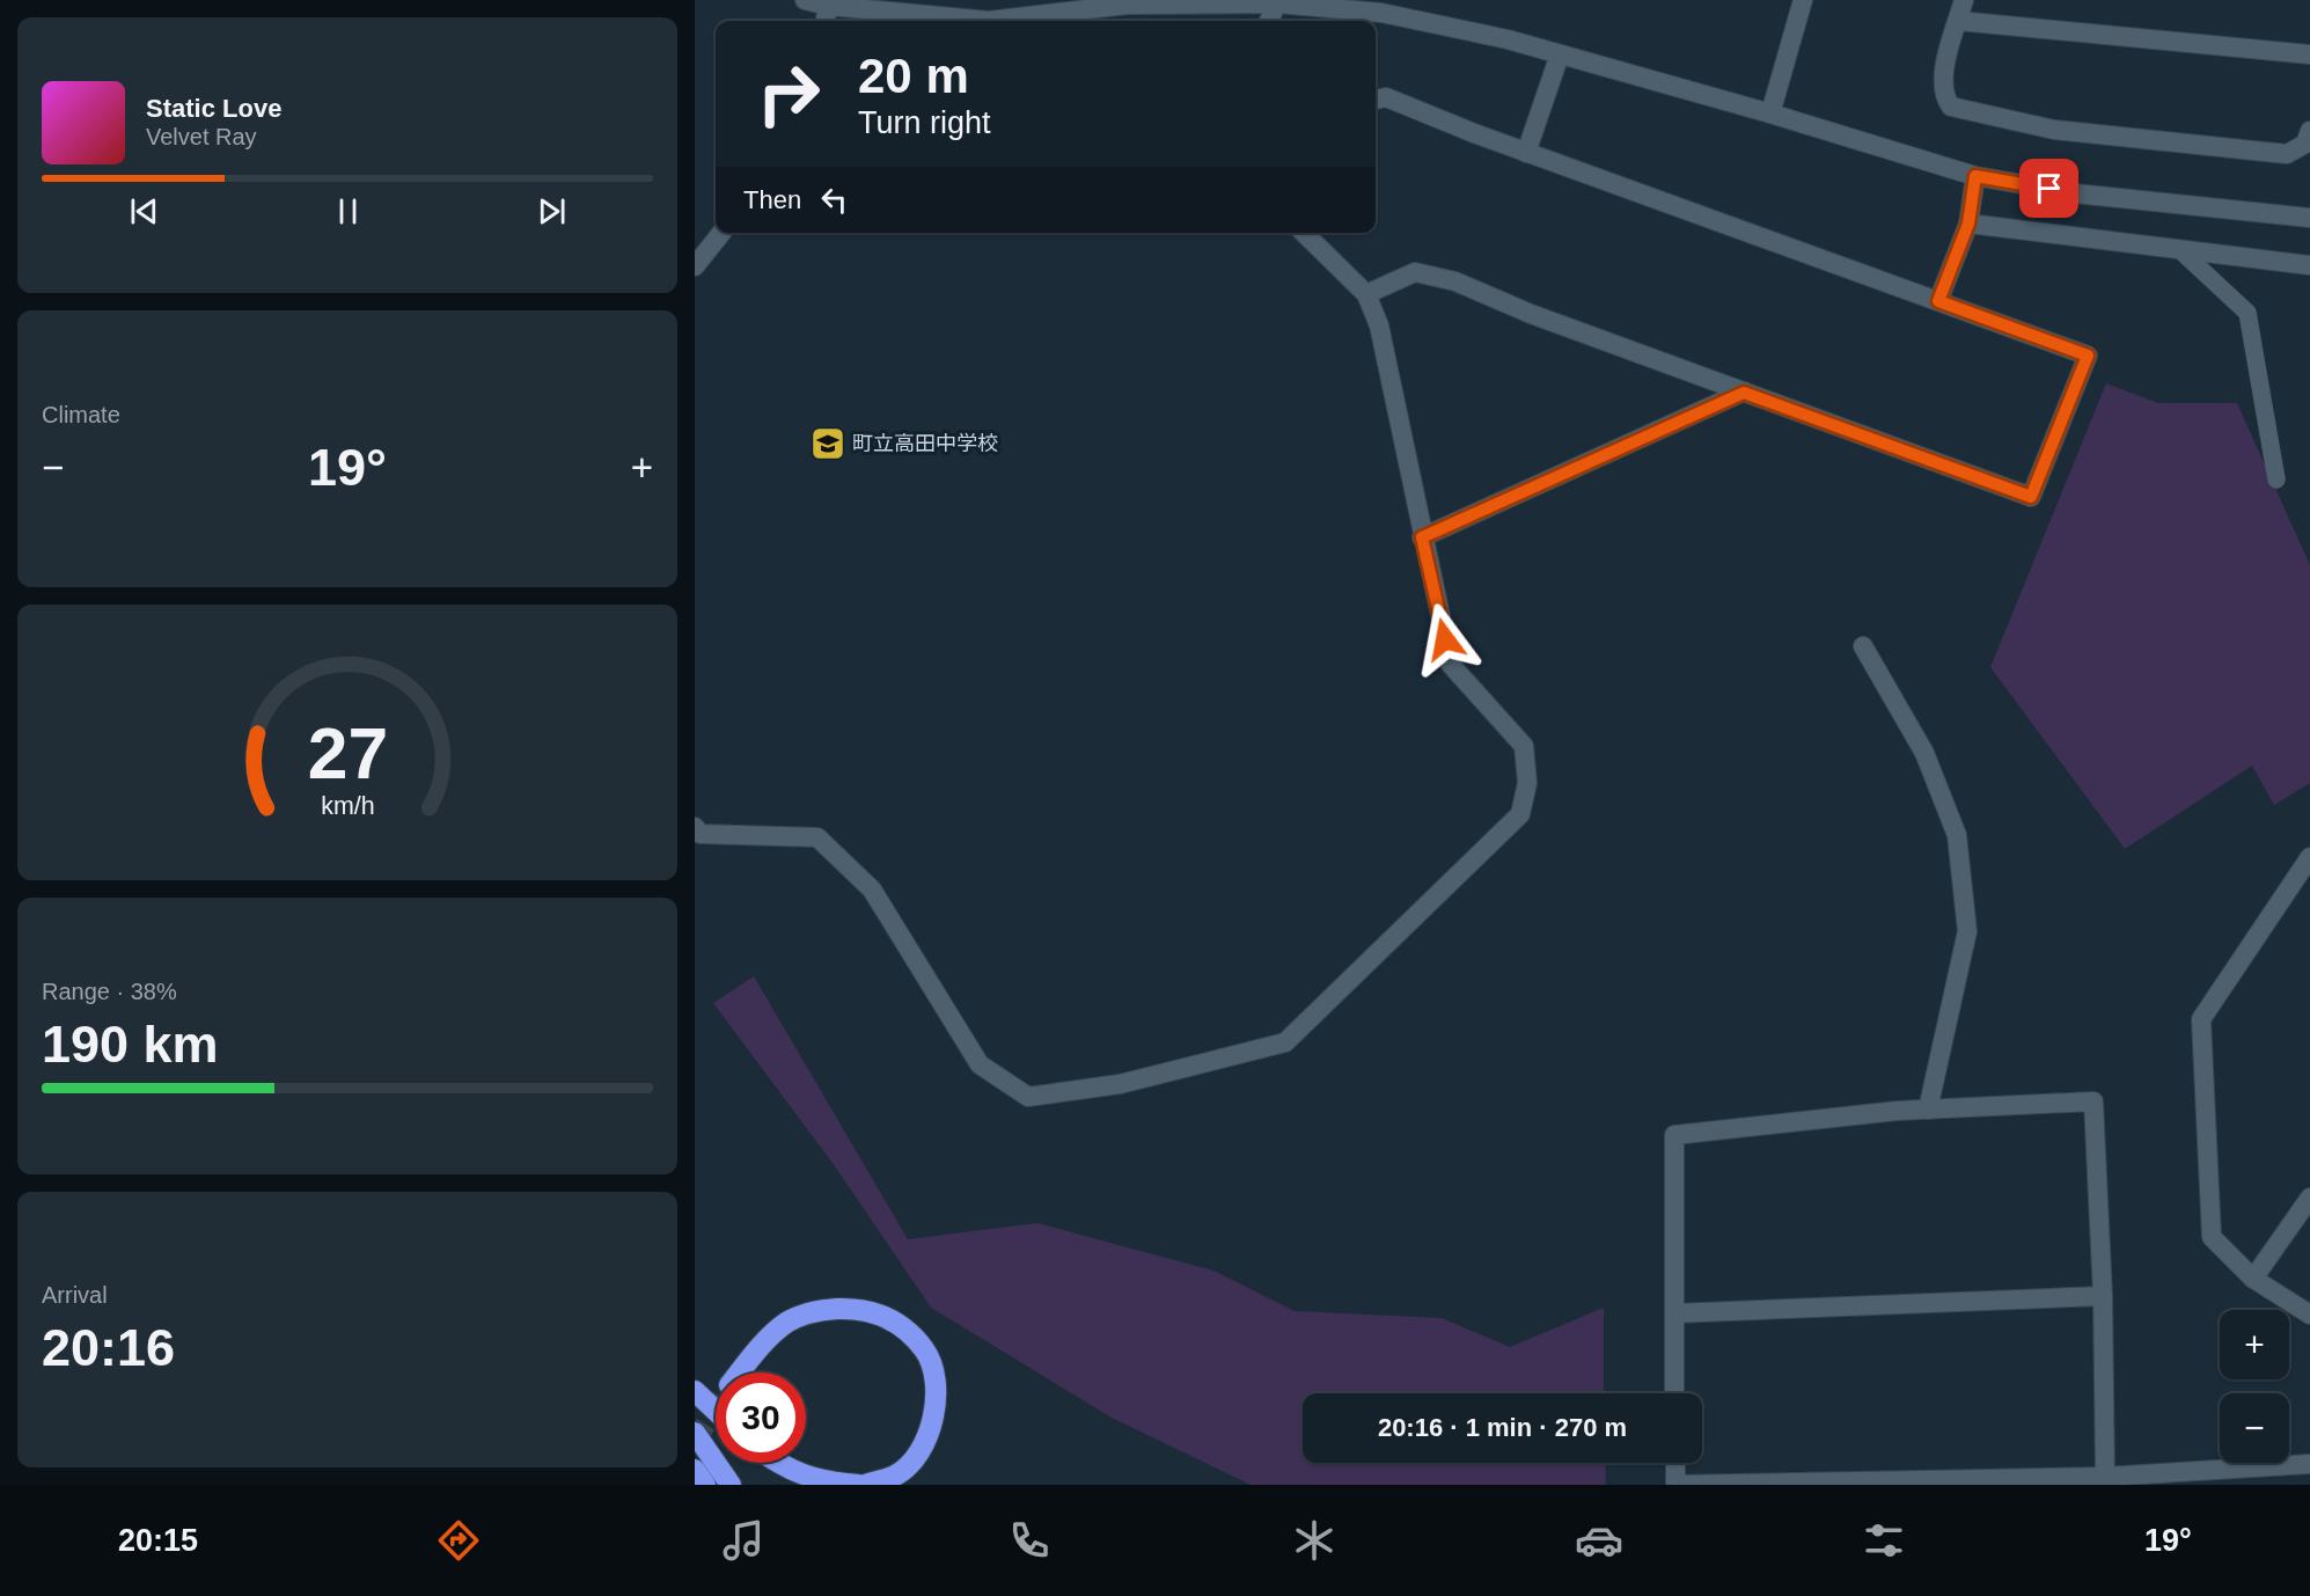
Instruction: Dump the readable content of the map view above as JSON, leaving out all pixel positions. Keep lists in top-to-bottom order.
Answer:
{
  "places": {
    "school or university": ["町立高田中学校"]
  },
  "page": {
    "turn": ["20 m", "Turn right"],
    "song": ["Static Love", "Velvet Ray"],
    "then": "Then",
    "tile": [
      "Climate",
      ["Range · 38%", "190 km"],
      ["Arrival", "20:16"]
    ],
    "heat": ["−", "19°", "+"],
    "map_buttons": ["+", "−"],
    "limit": "30",
    "trip": "20:16 · 1 min · 270 m",
    "tabs": ["20:15", "19°"],
    "gauge": ["27", "km/h"]
  }
}
